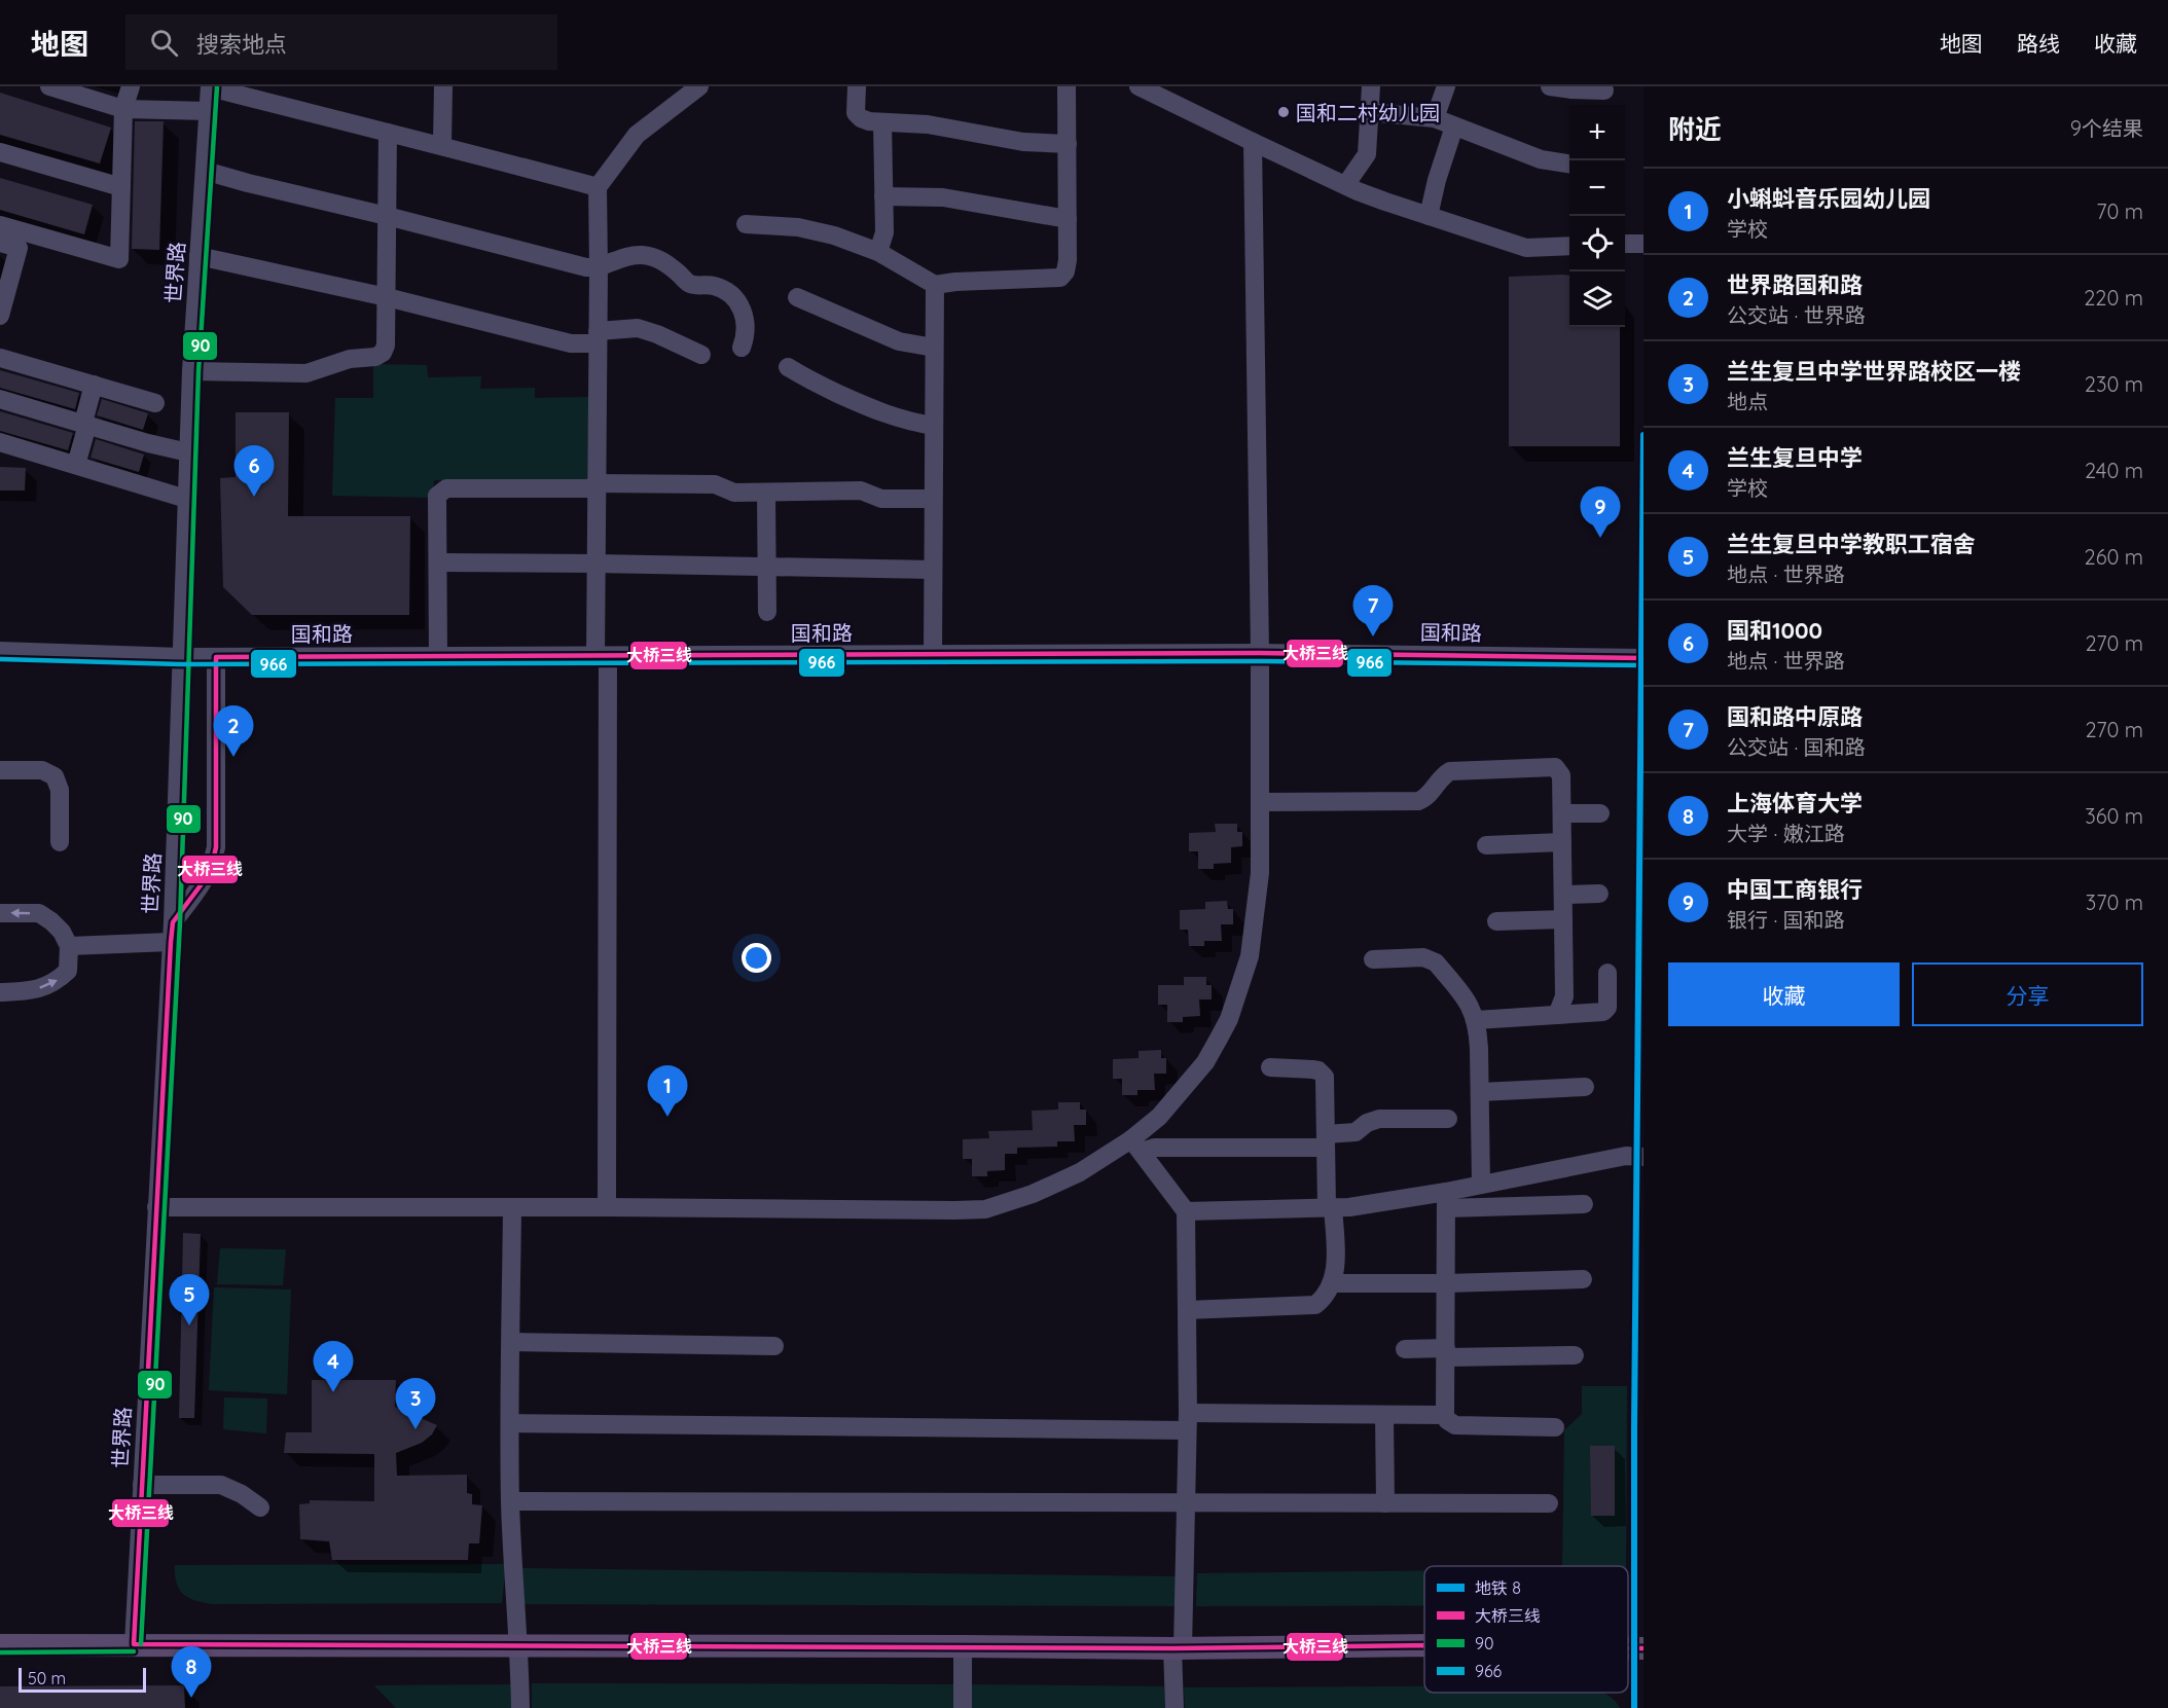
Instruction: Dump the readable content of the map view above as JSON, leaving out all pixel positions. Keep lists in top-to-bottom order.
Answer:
{
  "streets": {
    "street": ["世界路", "国和路"]
  },
  "crossings": [
    ["世界路", "国和路"]
  ],
  "places": ["国和二村幼儿园"],
  "lines": [
    "transit line 90",
    "metro line 8",
    "transit line 大桥三线",
    "transit line 966"
  ],
  "legend": [
    "地铁 8",
    "大桥三线",
    "90",
    "966"
  ],
  "scale_bar": "50 m",
  "page": {
    "header": "地图",
    "search": "搜索地点",
    "nav": ["地图", "路线", "收藏"],
    "heading": ["附近", "9个结果"],
    "map_buttons": ["+", "−"],
    "list": [
      {
        "mark": "1",
        "name": "小蝌蚪音乐园幼儿园",
        "note": "学校",
        "value": "70 m"
      },
      {
        "mark": "2",
        "name": "世界路国和路",
        "note": "公交站 · 世界路",
        "value": "220 m"
      },
      {
        "mark": "3",
        "name": "兰生复旦中学世界路校区一楼",
        "note": "地点",
        "value": "230 m"
      },
      {
        "mark": "4",
        "name": "兰生复旦中学",
        "note": "学校",
        "value": "240 m"
      },
      {
        "mark": "5",
        "name": "兰生复旦中学教职工宿舍",
        "note": "地点 · 世界路",
        "value": "260 m"
      },
      {
        "mark": "6",
        "name": "国和1000",
        "note": "地点 · 世界路",
        "value": "270 m"
      },
      {
        "mark": "7",
        "name": "国和路中原路",
        "note": "公交站 · 国和路",
        "value": "270 m"
      },
      {
        "mark": "8",
        "name": "上海体育大学",
        "note": "大学 · 嫩江路",
        "value": "360 m"
      },
      {
        "mark": "9",
        "name": "中国工商银行",
        "note": "银行 · 国和路",
        "value": "370 m"
      }
    ],
    "pins": [
      "6",
      "9",
      "7",
      "2",
      "1",
      "5",
      "4",
      "3",
      "8"
    ],
    "buttons": ["收藏", "分享"],
    "scale": "50 m"
  }
}
